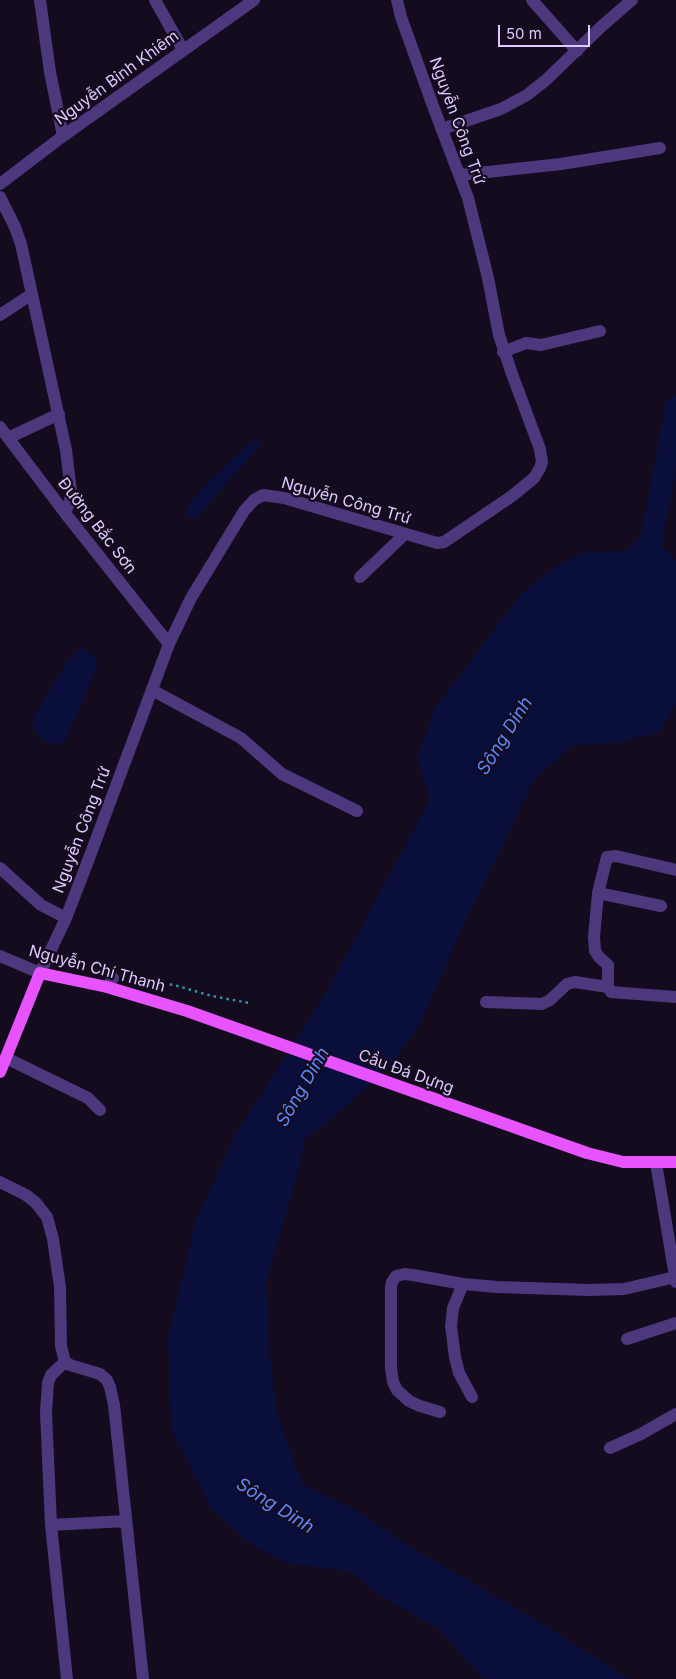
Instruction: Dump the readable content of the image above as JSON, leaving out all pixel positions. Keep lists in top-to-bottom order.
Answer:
{
  "streets": {
    "main road": ["Nguyễn Công Trứ", "Nguyễn Chí Thanh", "Cầu Đá Dựng"],
    "street": ["Nguyễn Bỉnh Khiêm", "Đường Bắc Sơn"]
  },
  "crossings": [
    ["Nguyễn Công Trứ", "Đường Bắc Sơn"],
    ["Nguyễn Công Trứ", "Nguyễn Chí Thanh"],
    ["Nguyễn Chí Thanh", "Cầu Đá Dựng"]
  ],
  "water": ["Sông Dinh"],
  "scale_bar": "50 m"
}
